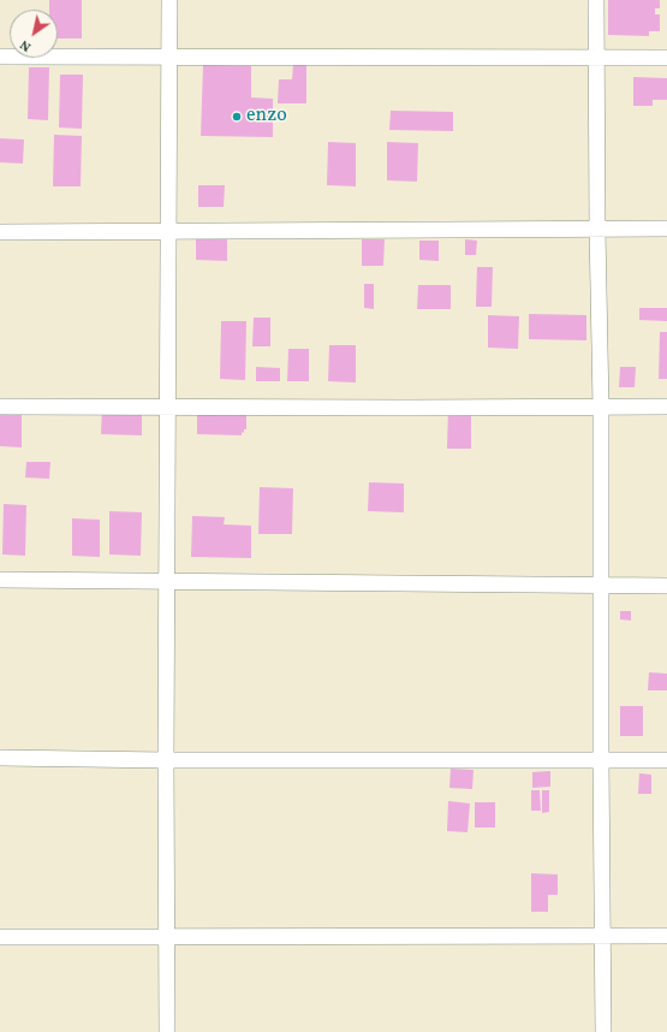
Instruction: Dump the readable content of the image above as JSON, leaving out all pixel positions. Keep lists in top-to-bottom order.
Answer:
{
  "places": ["enzo"],
  "north": "bottom left"
}
